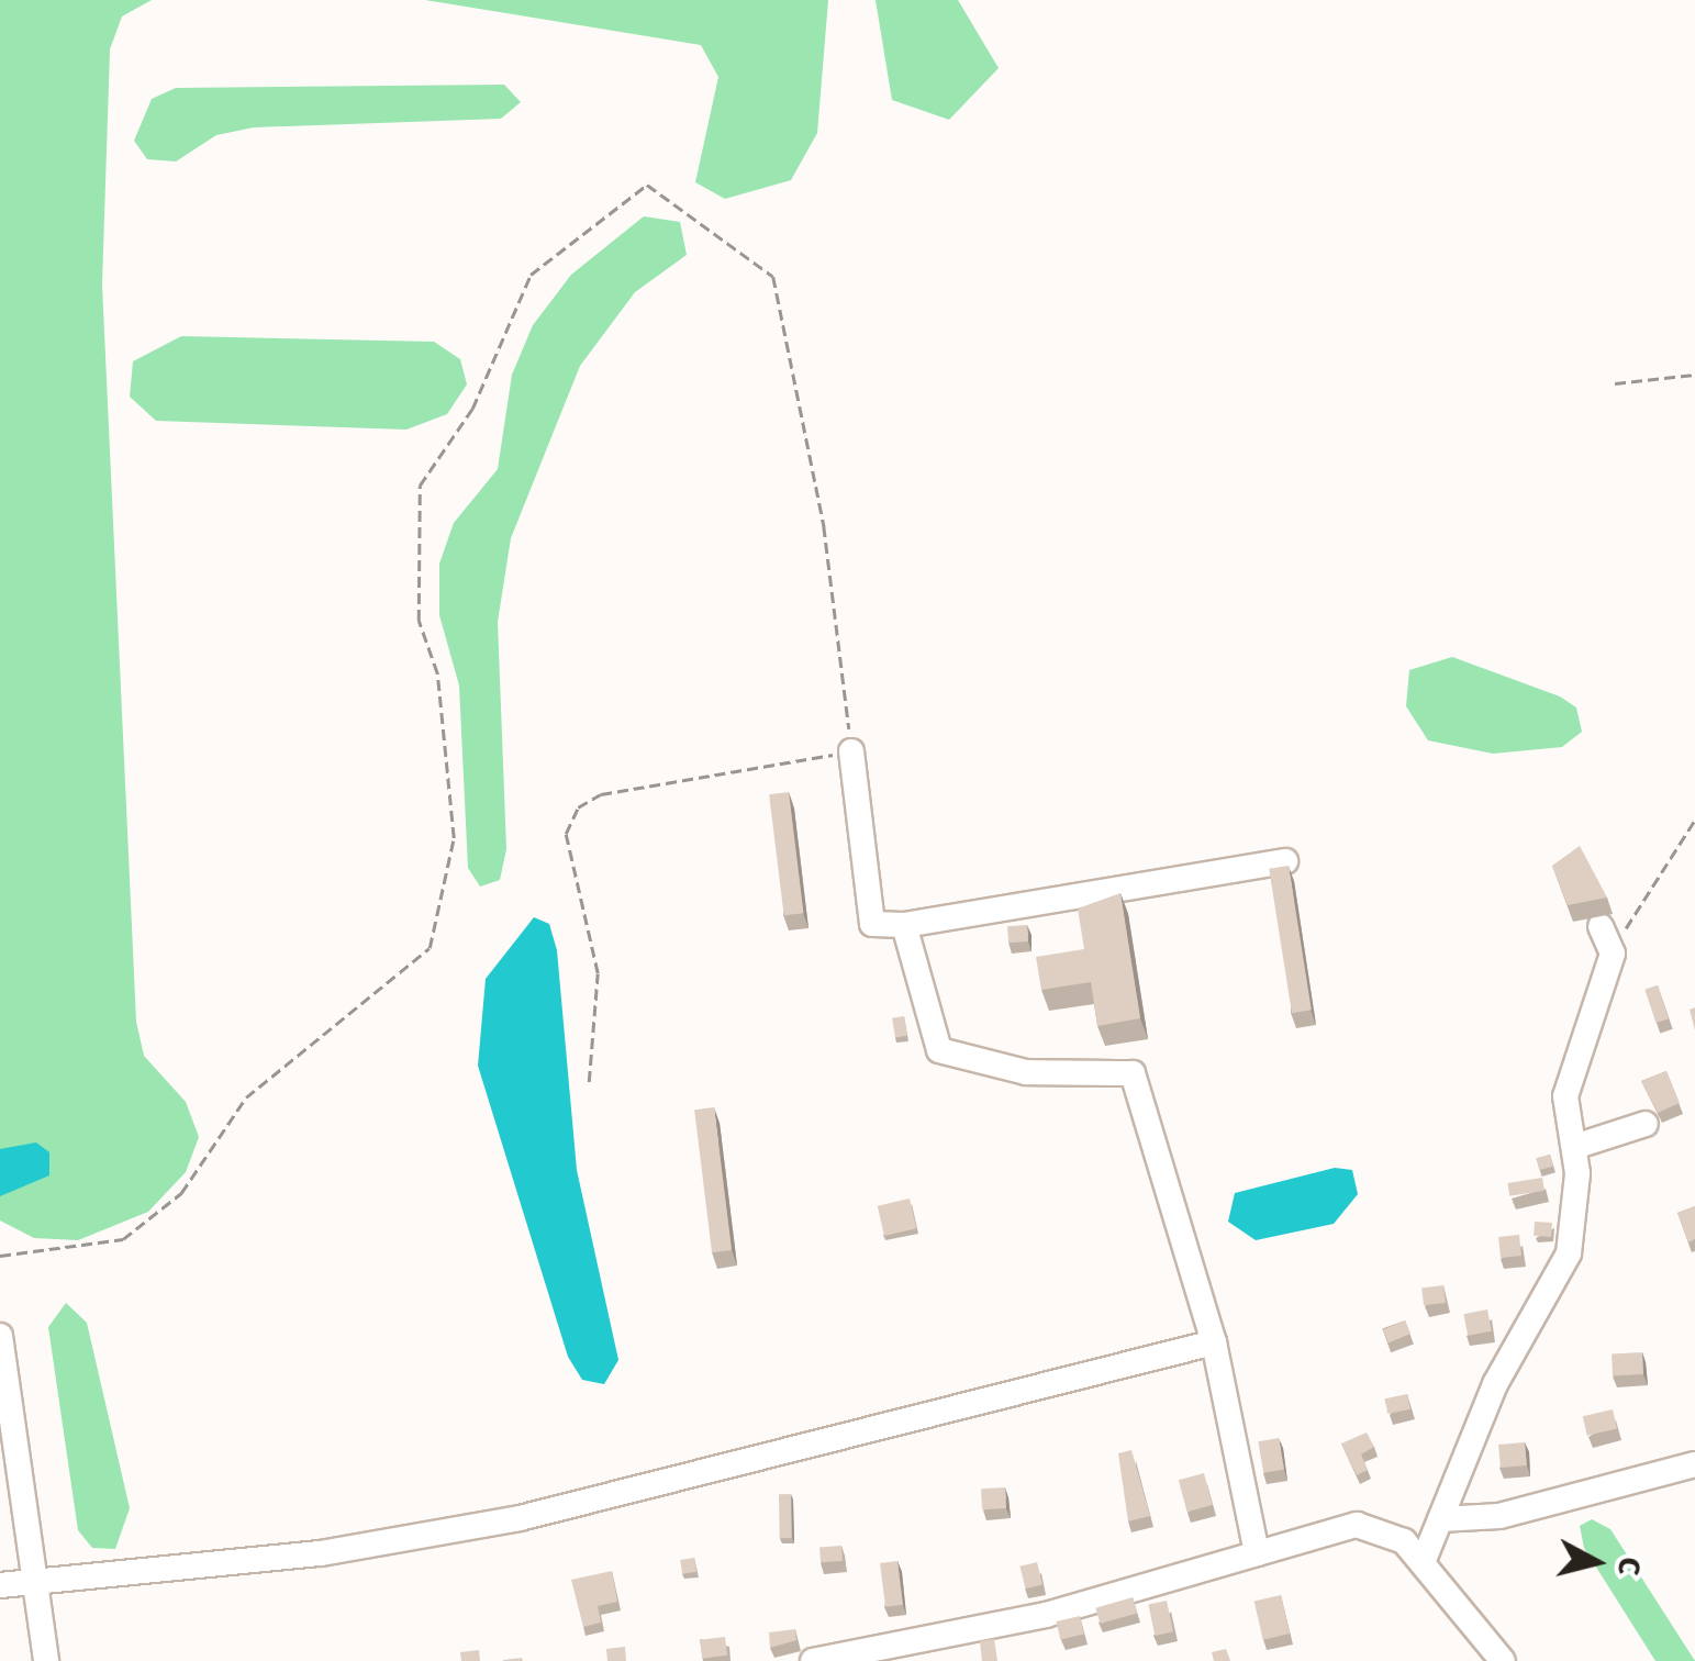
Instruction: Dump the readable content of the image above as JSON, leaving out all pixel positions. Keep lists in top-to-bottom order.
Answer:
{
  "north": "right"
}
